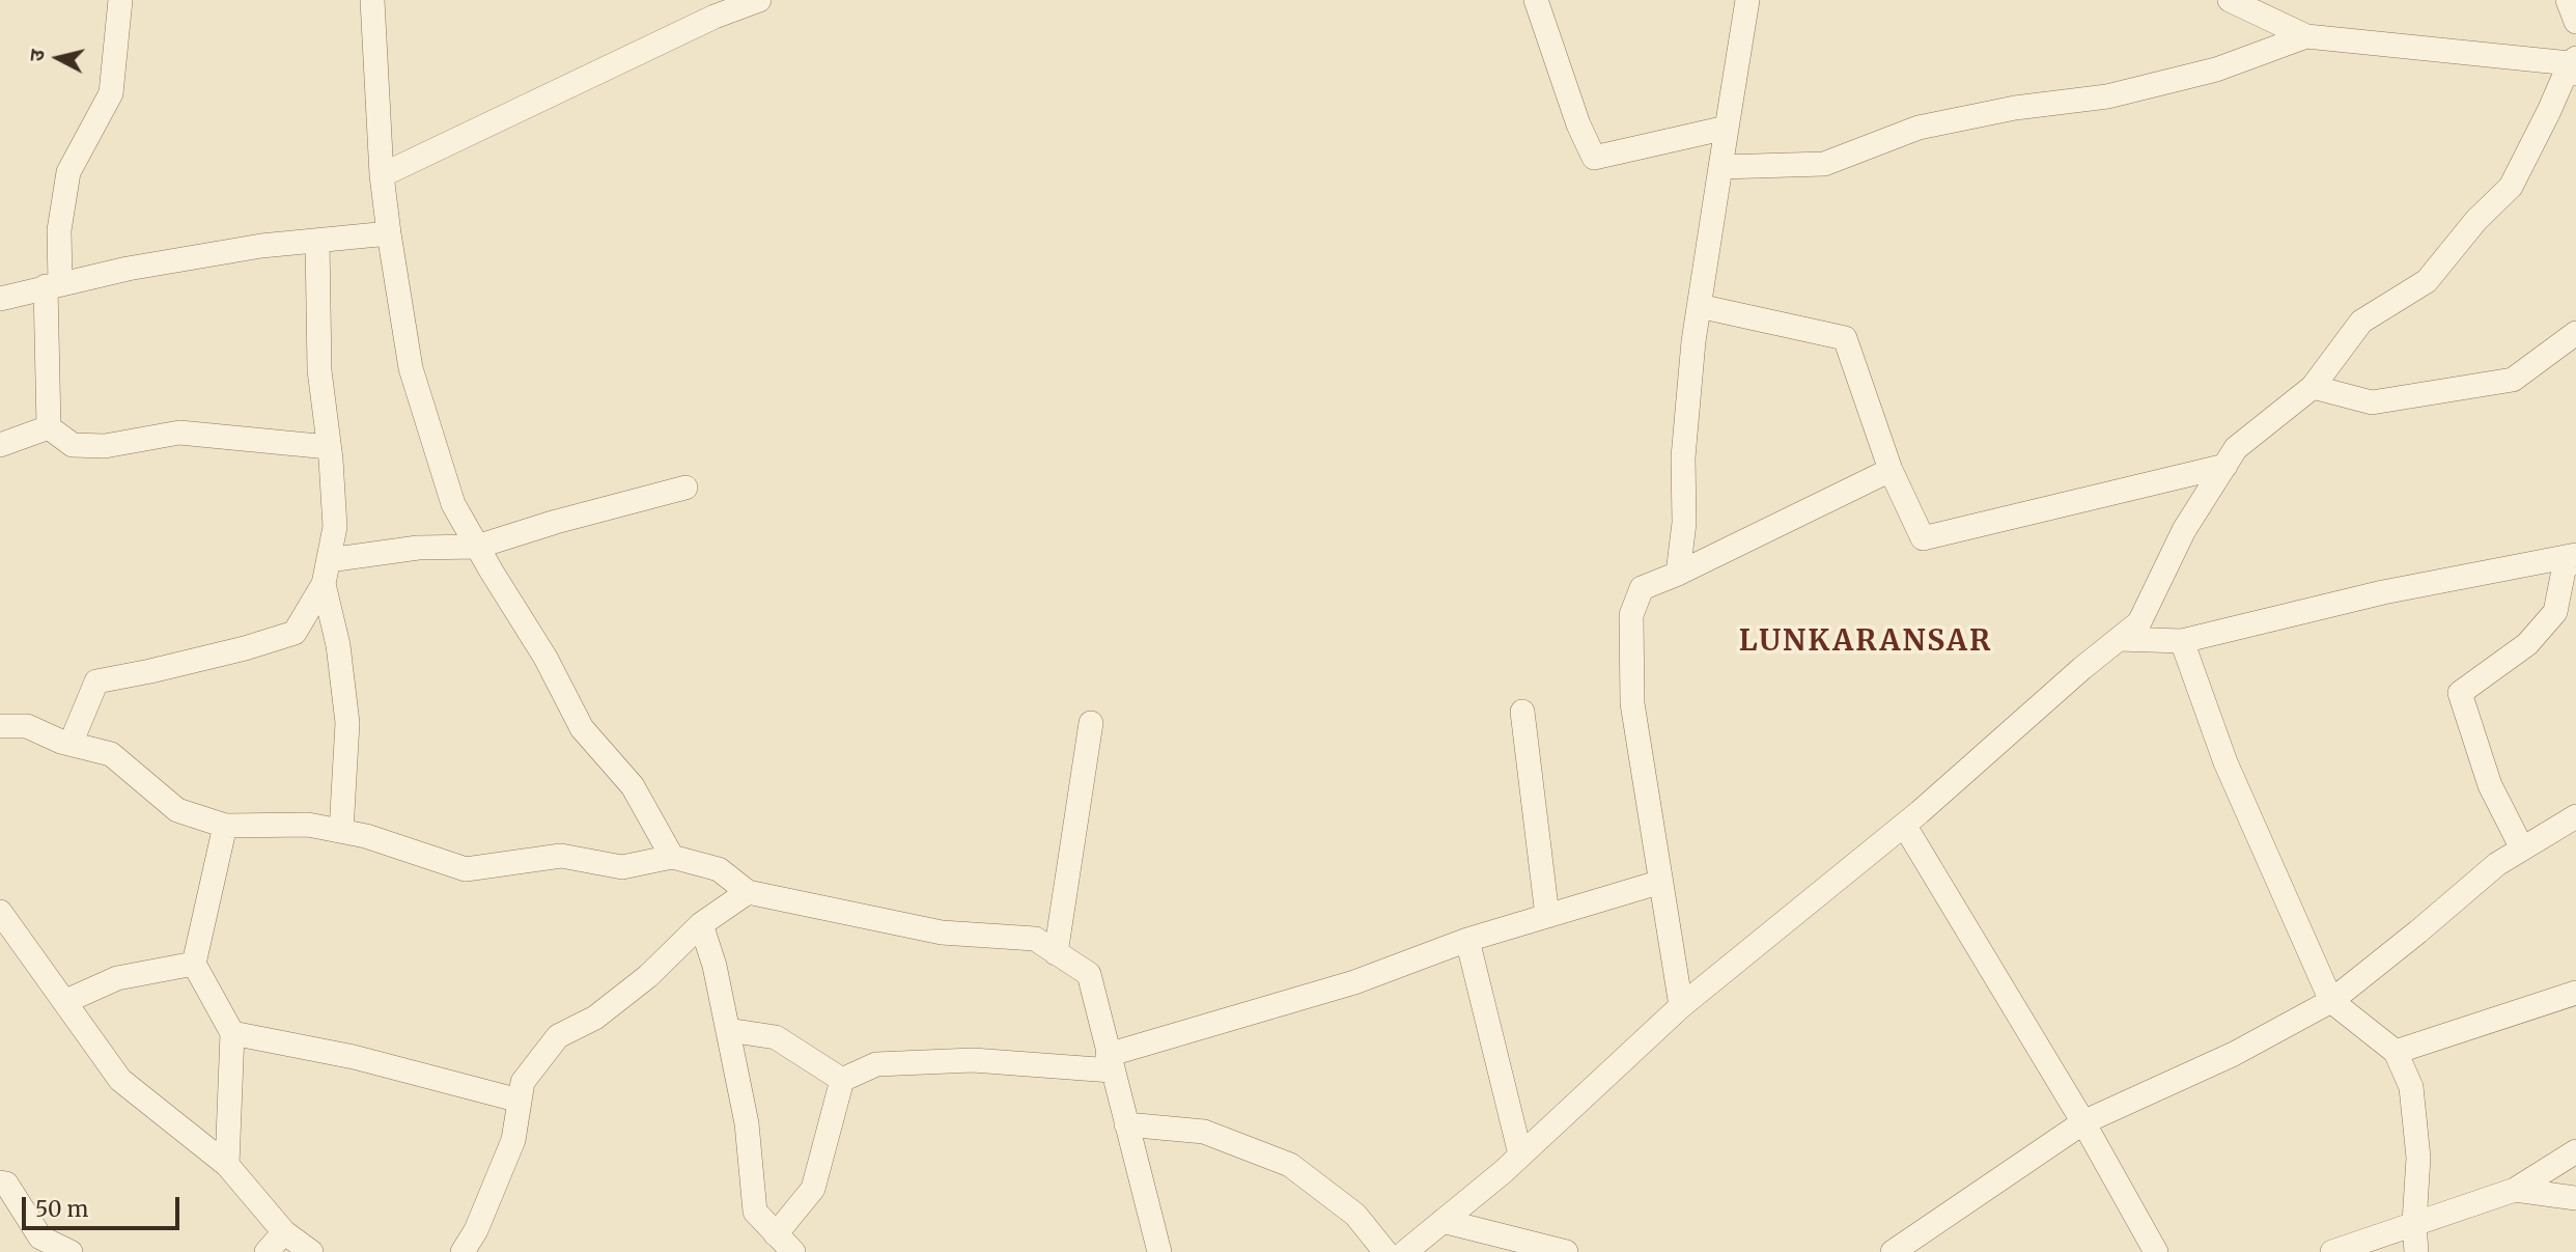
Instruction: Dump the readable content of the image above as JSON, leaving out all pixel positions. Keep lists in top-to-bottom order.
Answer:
{
  "districts": ["LUNKARANSAR"],
  "scale_bar": "50 m",
  "north": "left"
}
